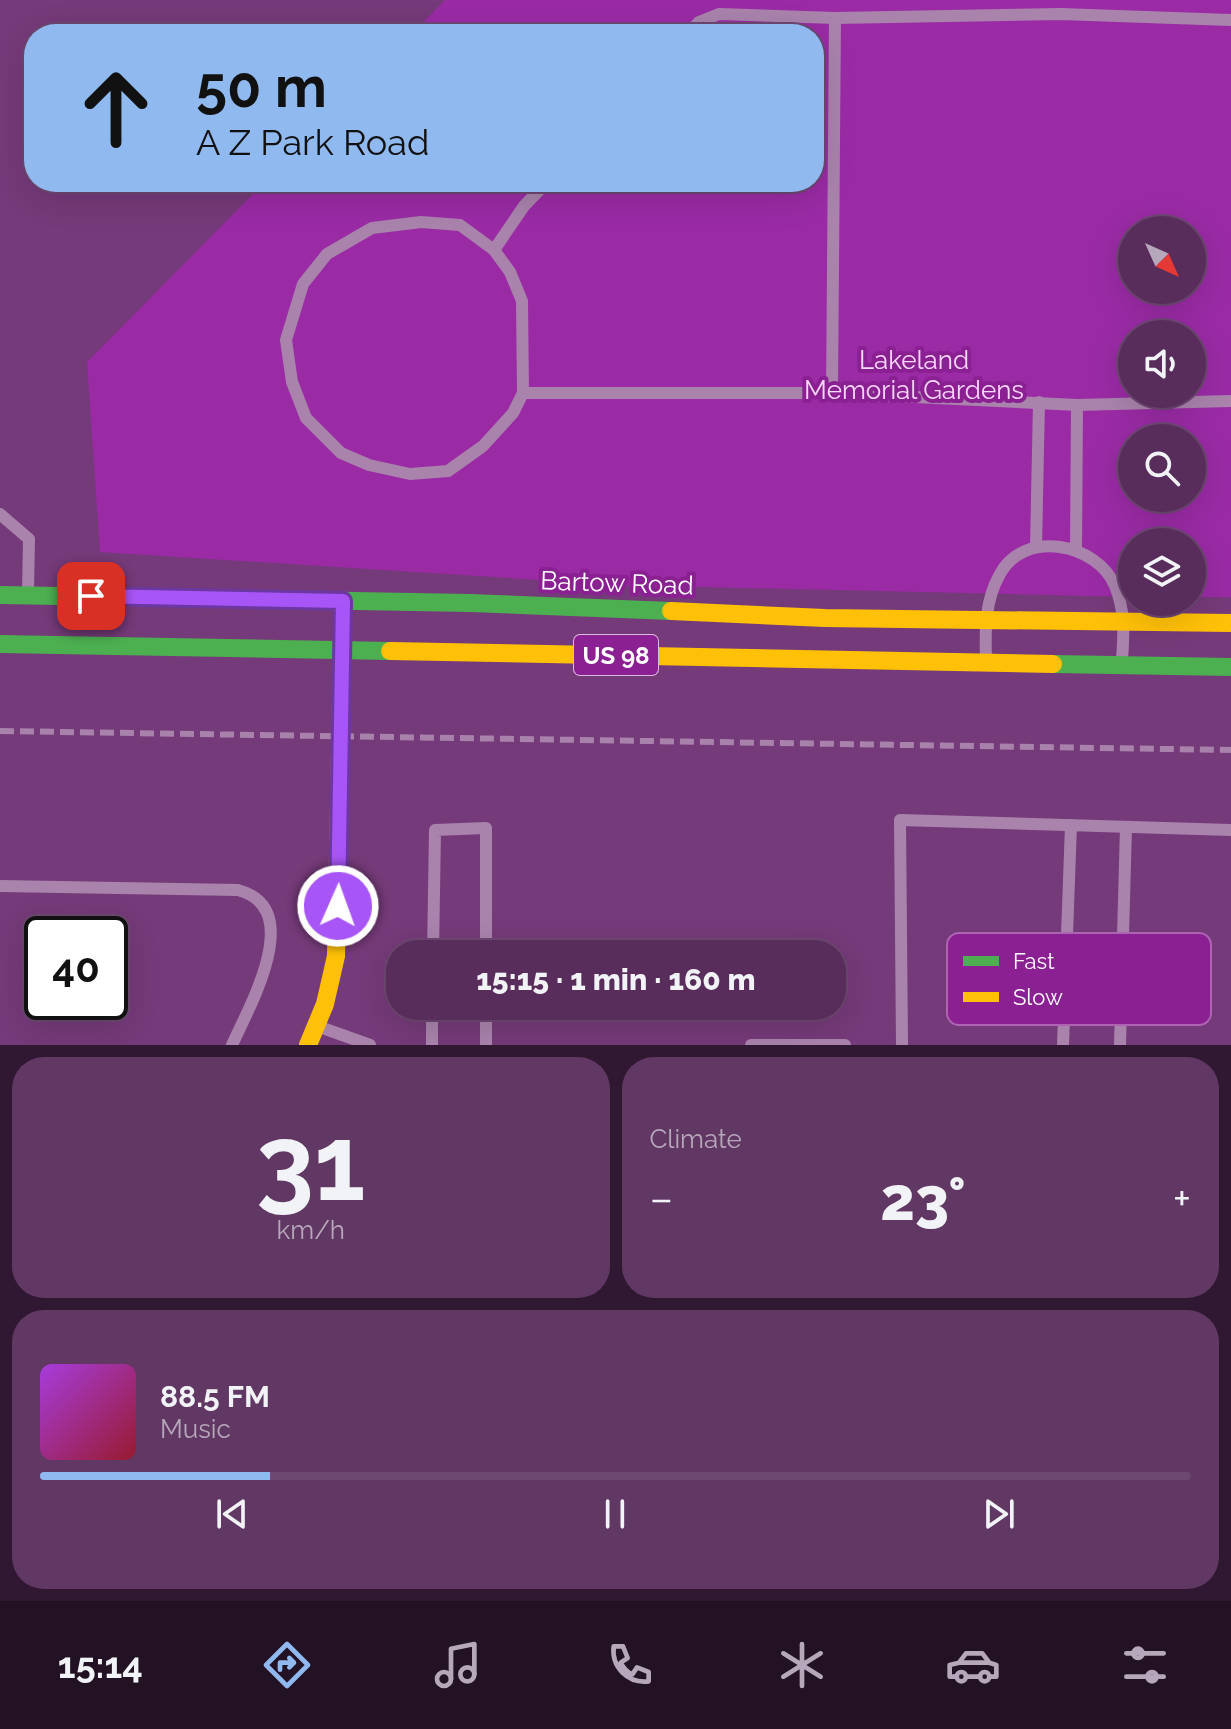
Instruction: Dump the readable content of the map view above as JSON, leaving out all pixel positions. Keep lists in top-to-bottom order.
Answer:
{
  "streets": {
    "main road": ["Bartow Road", "US 98"]
  },
  "parks": ["Lakeland Memorial Gardens"],
  "legend": ["Fast", "Slow"],
  "north": "bottom right",
  "page": {
    "turn": ["50 m", "A Z Park Road"],
    "limit": "40",
    "trip": "15:15 · 1 min · 160 m",
    "tile": [
      ["31", "km/h"],
      "Climate"
    ],
    "heat": ["−", "23°", "+"],
    "song": ["88.5 FM", "Music"],
    "tabs": "15:14"
  }
}
